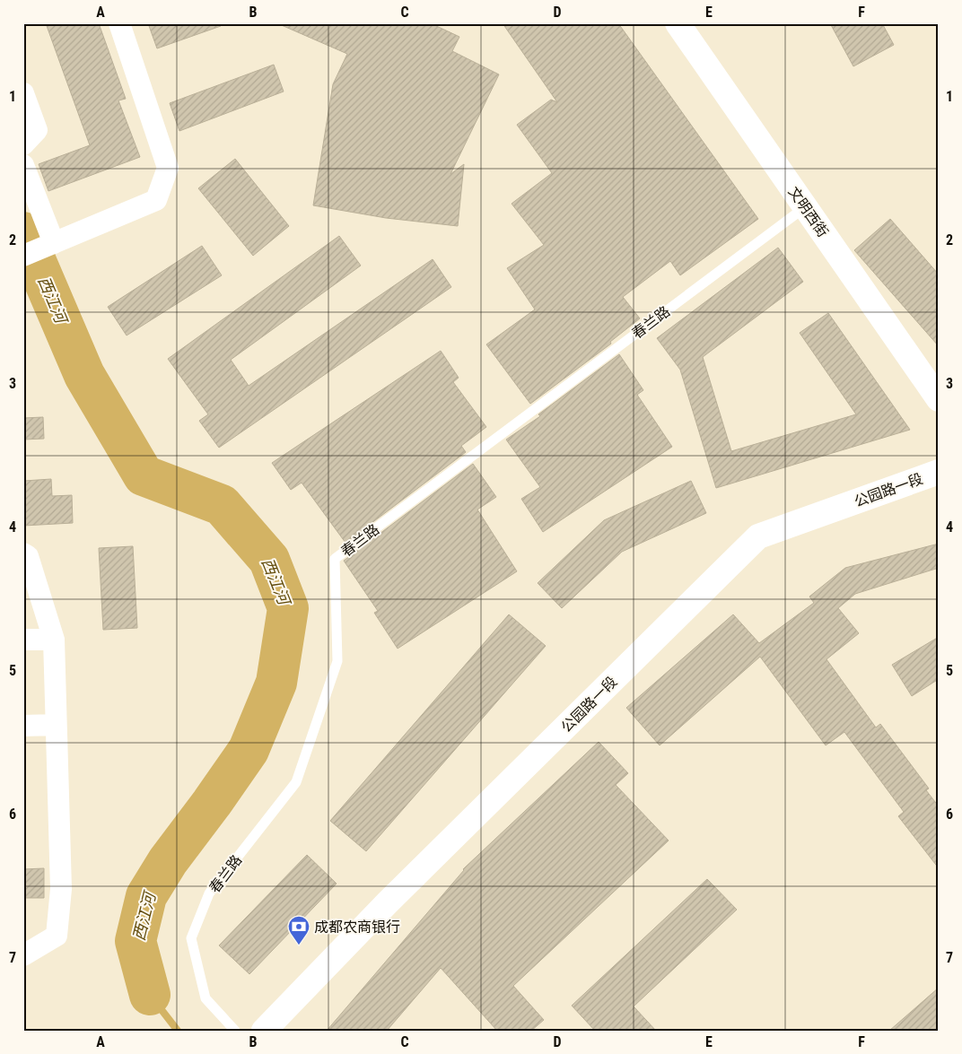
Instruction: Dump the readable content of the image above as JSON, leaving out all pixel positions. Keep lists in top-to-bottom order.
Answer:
{
  "streets": {
    "street": ["文明西街", "公园路一段"],
    "lane": ["春兰路"]
  },
  "crossings": [
    ["文明西街", "春兰路"]
  ],
  "water": ["西江河"],
  "places": {
    "bank": ["成都农商银行"]
  },
  "grid": {
    "columns": [
      "A",
      "B",
      "C",
      "D",
      "E",
      "F"
    ],
    "rows": [
      "1",
      "2",
      "3",
      "4",
      "5",
      "6",
      "7"
    ]
  }
}
